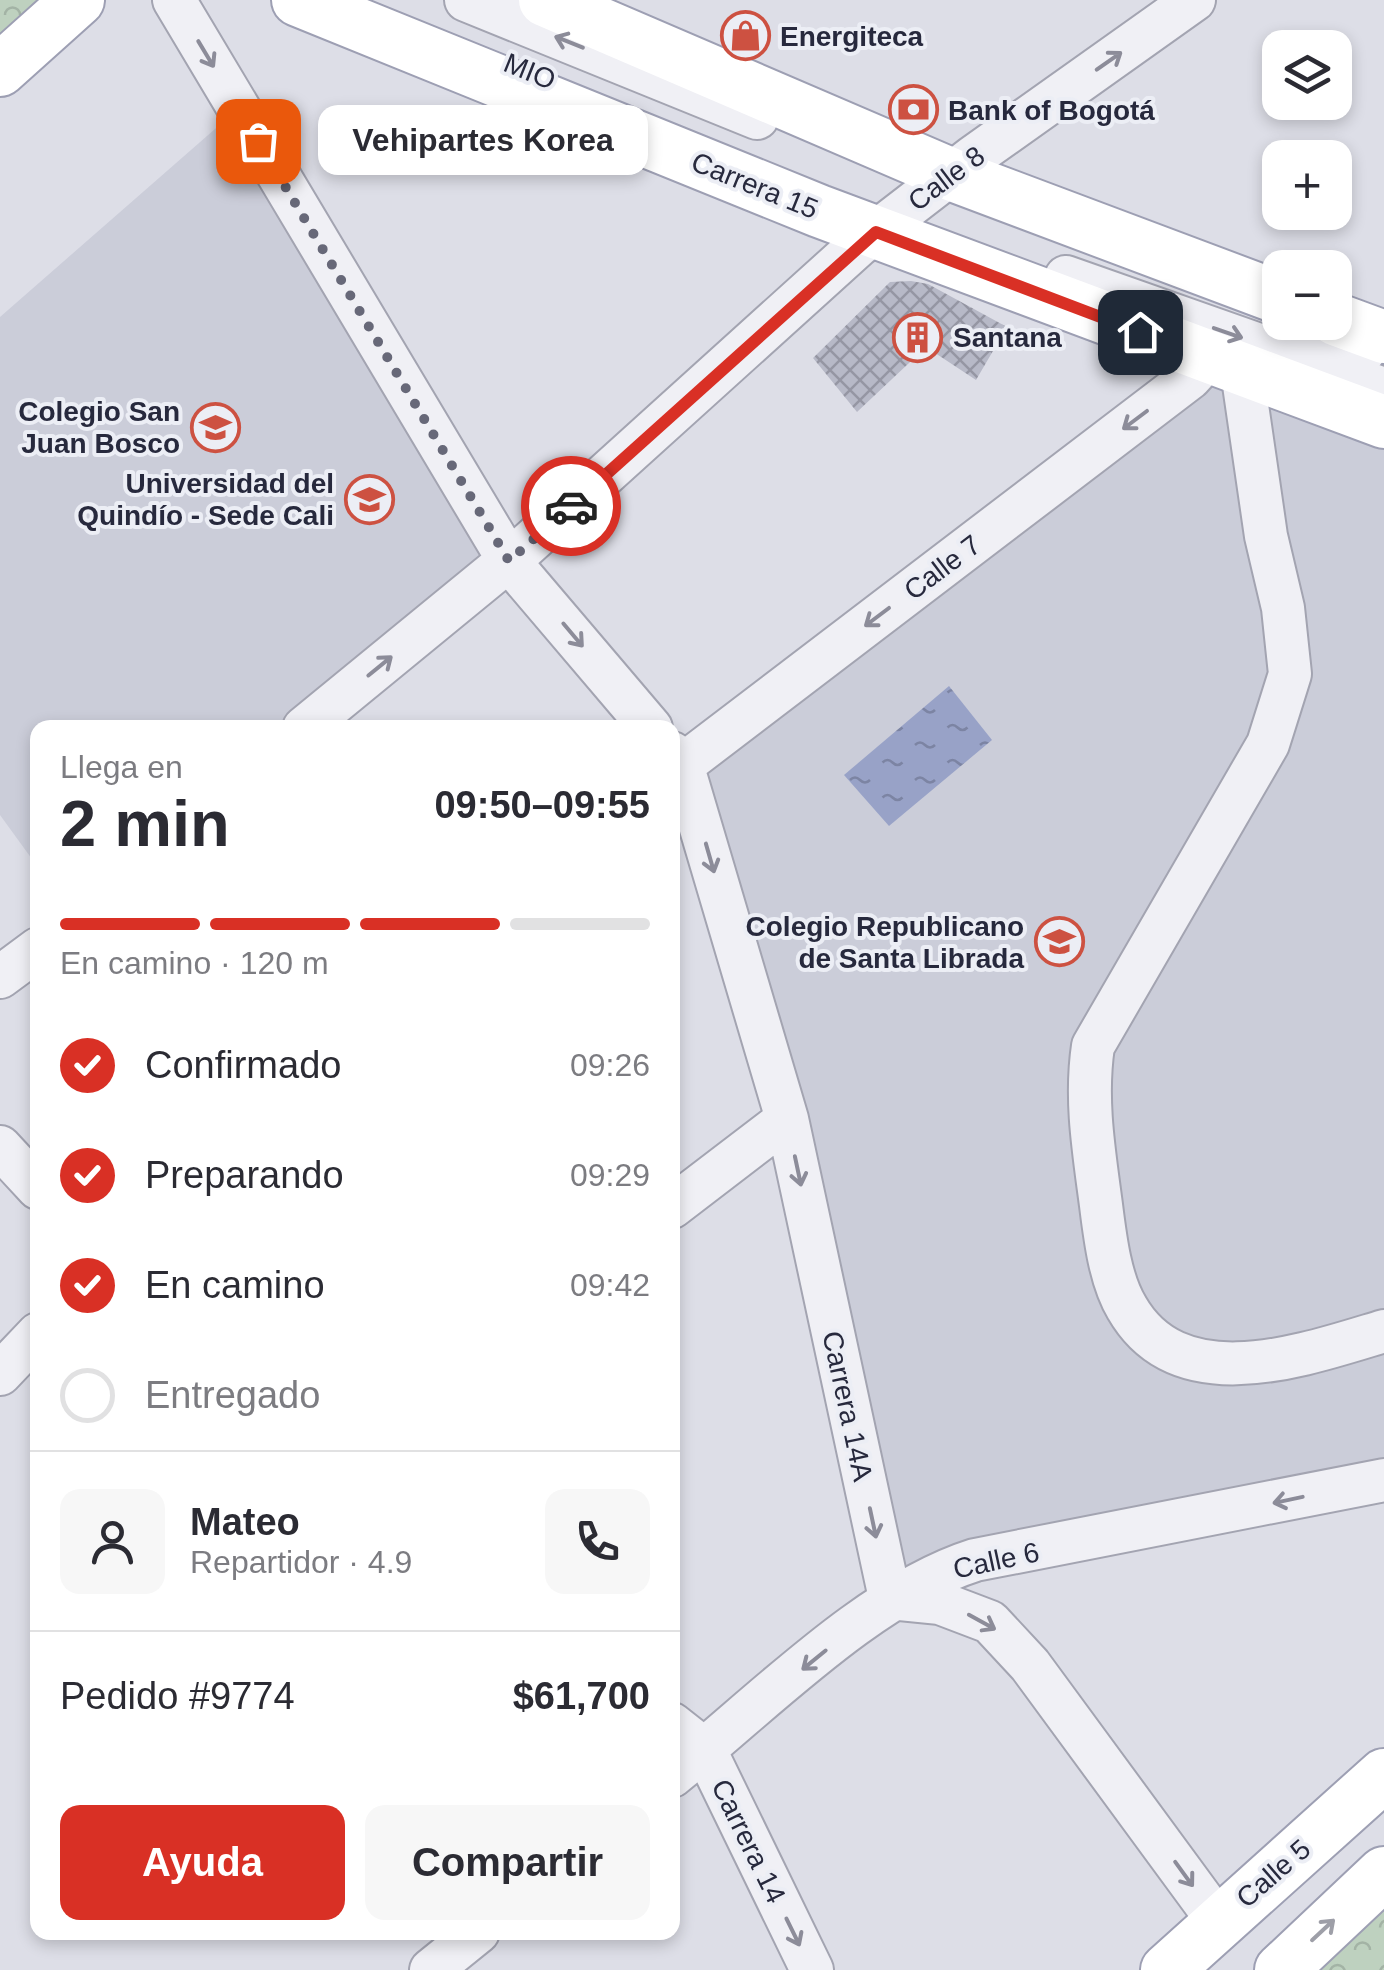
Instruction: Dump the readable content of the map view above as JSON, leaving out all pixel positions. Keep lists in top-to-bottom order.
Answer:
{
  "streets": {
    "main road": ["Carrera 15", "Calle 5"],
    "street": [
      "MIO",
      "Calle 8",
      "Calle 7",
      "Carrera 14A",
      "Calle 6",
      "Carrera 14"
    ]
  },
  "crossings": [
    ["MIO", "Calle 8"],
    ["MIO", "Carrera 15"],
    ["Calle 8", "Carrera 15"],
    ["Carrera 15", "Calle 7"],
    ["Carrera 14A", "Calle 6"],
    ["Calle 6", "Carrera 14"]
  ],
  "one_way": [
    "Calle 8",
    "Calle 7",
    "Carrera 14A",
    "Calle 6"
  ],
  "places": {
    "shop": ["Energiteca"],
    "bank": ["Bank of Bogotá"],
    "other": ["Vehipartes Korea"],
    "building": ["Santana"],
    "school or university": ["Colegio San Juan Bosco", "Universidad del Quindío - Sede Cali", "Colegio Republicano de Santa Librada"]
  },
  "page": {
    "map_buttons": ["+", "−"],
    "bubble": "Vehipartes Korea",
    "heading": ["2 min", "Llega en", "09:50–09:55"],
    "panel": [
      "Mateo",
      "Repartidor · 4.9",
      "Pedido #9774",
      "$61,700"
    ],
    "bar": "En camino · 120 m",
    "list": [
      ["Confirmado", "09:26"],
      ["Preparando", "09:29"],
      ["En camino", "09:42"],
      "Entregado"
    ],
    "buttons": ["Ayuda", "Compartir"]
  }
}
